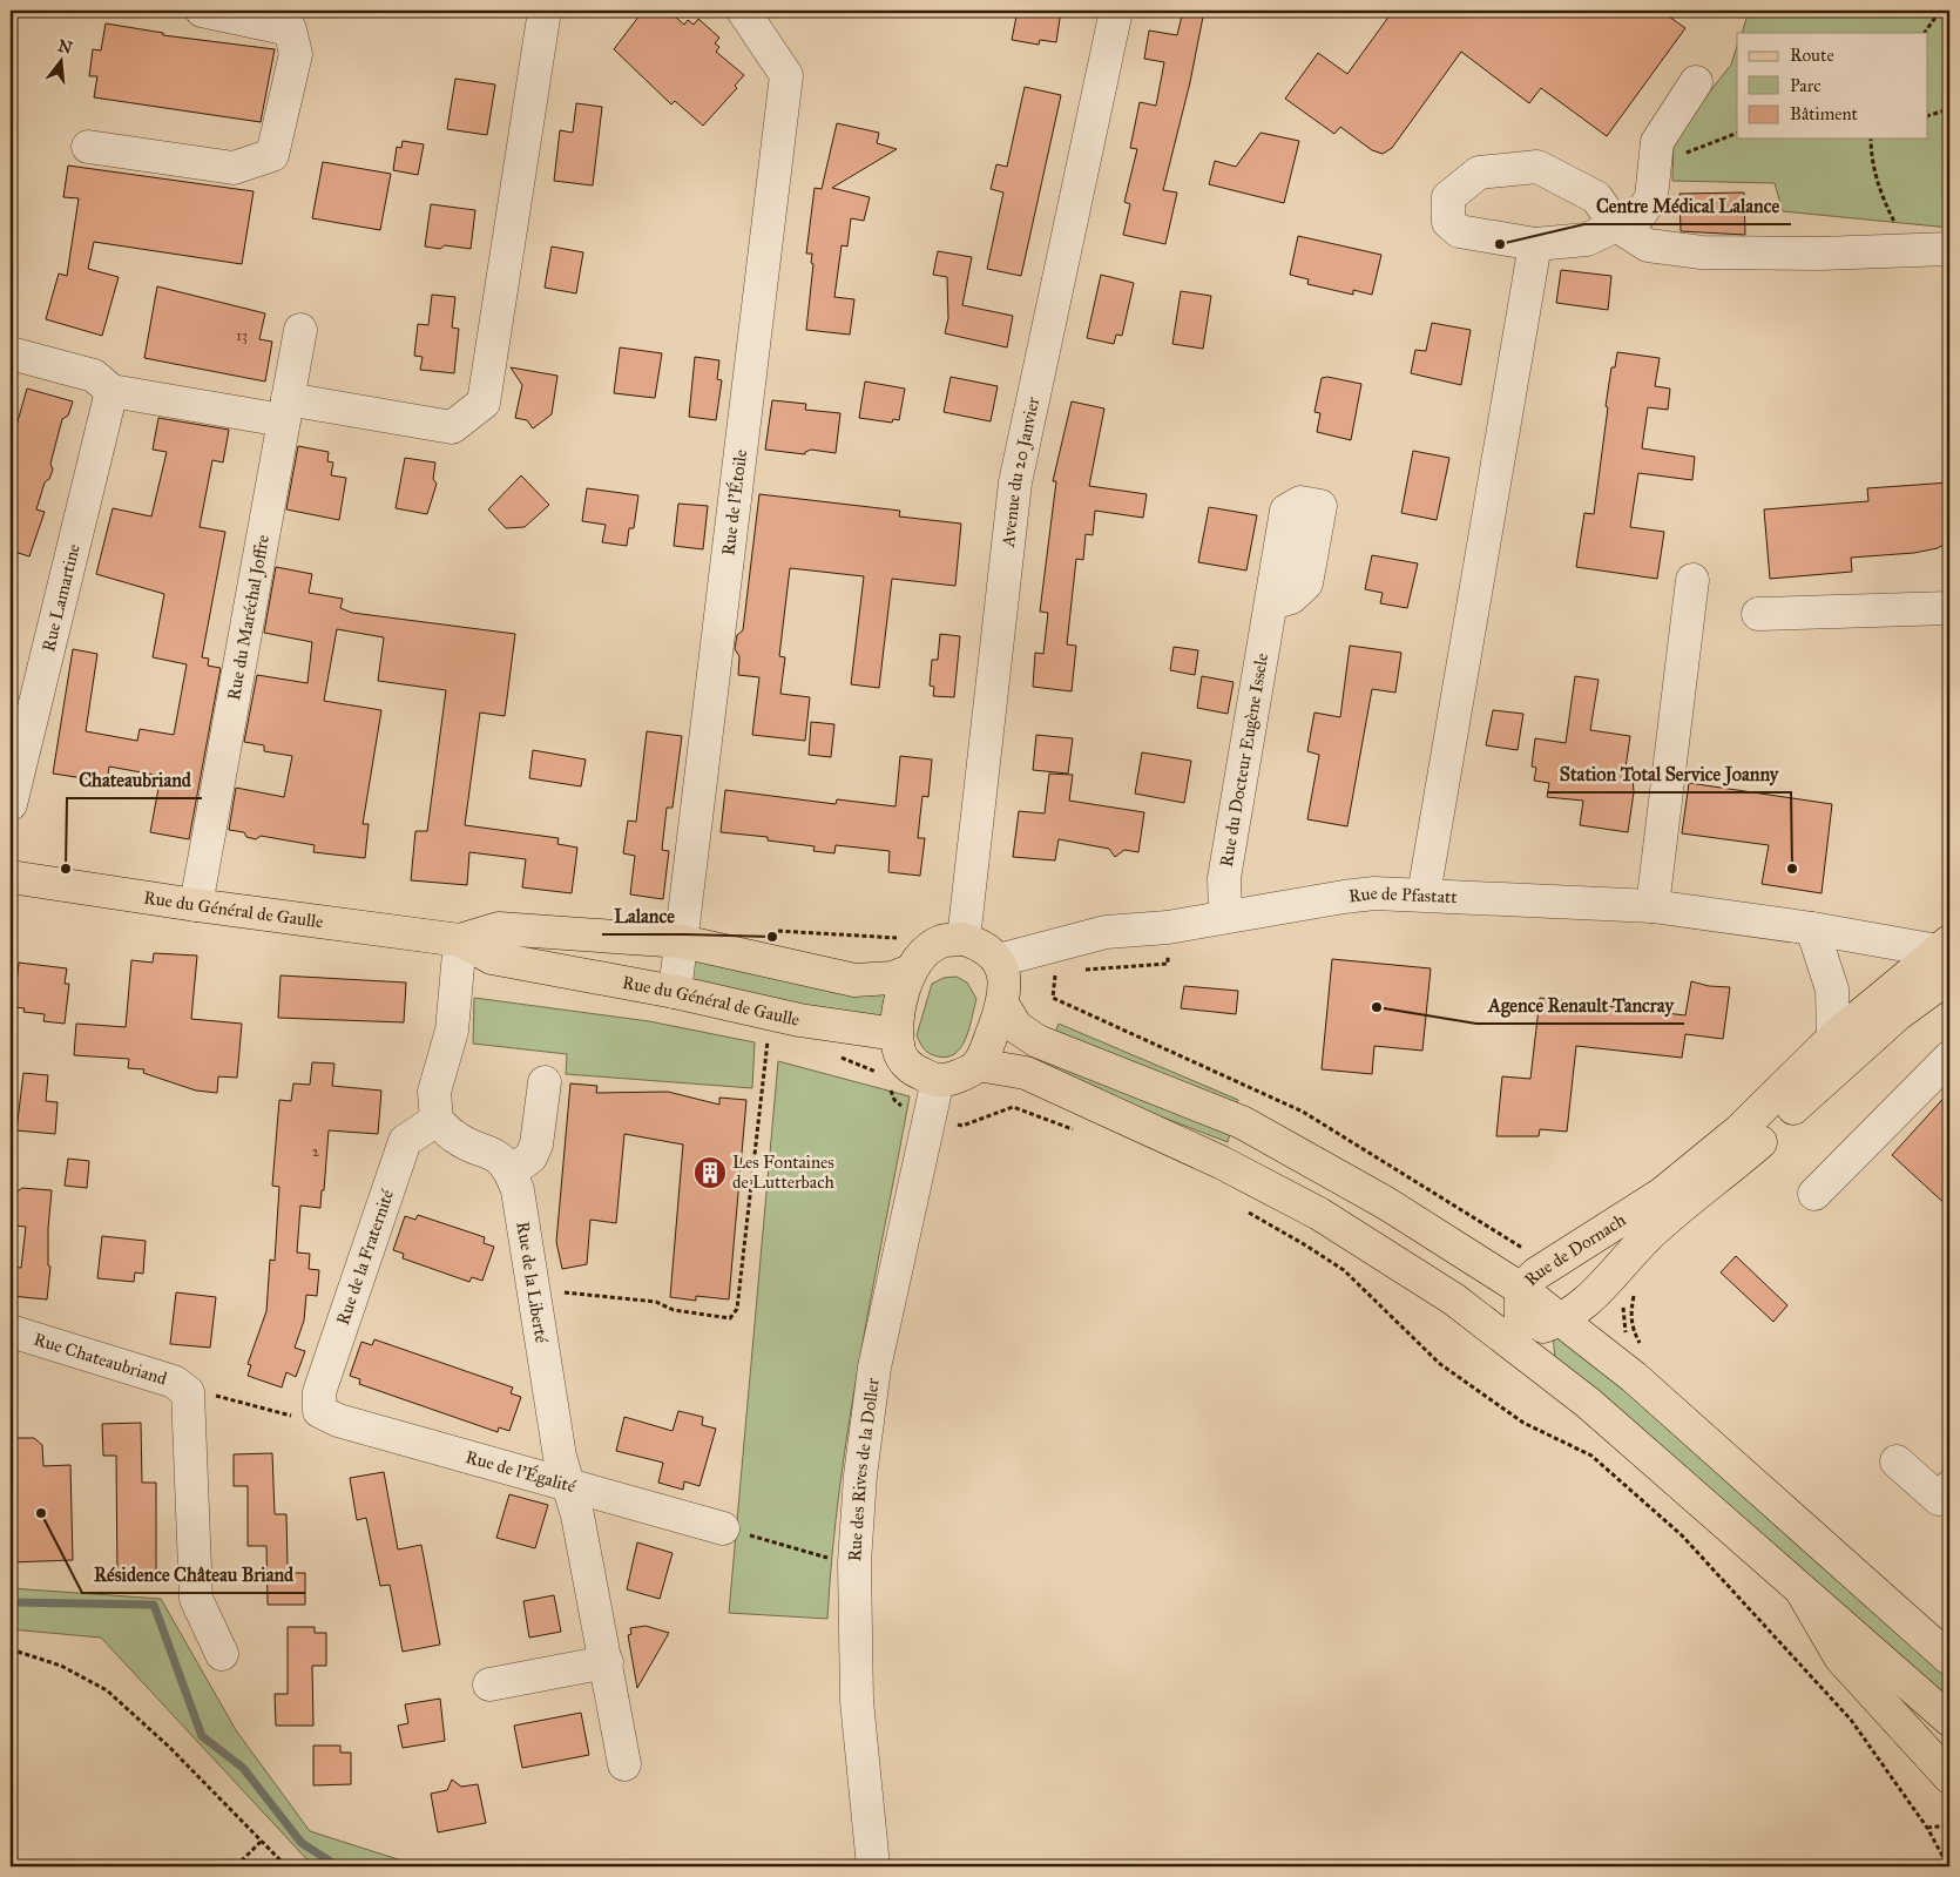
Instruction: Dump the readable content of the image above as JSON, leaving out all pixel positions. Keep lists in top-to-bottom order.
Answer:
{
  "streets": {
    "main road": ["Rue du Général de Gaulle", "Rue de Dornach"],
    "street": [
      "Avenue du 20 Janvier",
      "Rue de l'Étoile",
      "Rue Lamartine",
      "Rue du Maréchal Joffre",
      "Rue du Docteur Eugène Issele",
      "Rue de Pfastatt",
      "Rue de la Fraternité",
      "Rue de la Liberté",
      "Rue Chateaubriand",
      "Rue de l'Égalité",
      "Rue des Rives de la Doller"
    ]
  },
  "crossings": [
    ["Avenue du 20 Janvier", "Rue de Pfastatt"],
    ["Avenue du 20 Janvier", "Rue du Général de Gaulle"],
    ["Avenue du 20 Janvier", "Rue des Rives de la Doller"],
    ["Rue de l'Étoile", "Rue du Général de Gaulle"],
    ["Rue du Maréchal Joffre", "Rue du Général de Gaulle"],
    ["Rue du Docteur Eugène Issele", "Rue de Pfastatt"],
    ["Rue de Pfastatt", "Rue du Général de Gaulle"],
    ["Rue de Pfastatt", "Rue de Dornach"],
    ["Rue de Pfastatt", "Rue des Rives de la Doller"],
    ["Rue du Général de Gaulle", "Rue des Rives de la Doller"],
    ["Rue de la Fraternité", "Rue de la Liberté"],
    ["Rue de la Fraternité", "Rue de l'Égalité"],
    ["Rue de la Liberté", "Rue de l'Égalité"]
  ],
  "places": {
    "other": [
      "Centre Médical Lalance",
      "Chateaubriand",
      "Station Total Service Joanny",
      "Lalance",
      "Agence Renault Tancray",
      "Résidence Château Briand"
    ],
    "building": ["Les Fontaines de Lutterbach"]
  },
  "house_numbers": ["13", "2"],
  "legend": ["Route", "Parc", "Bâtiment"],
  "north": "top"
}
